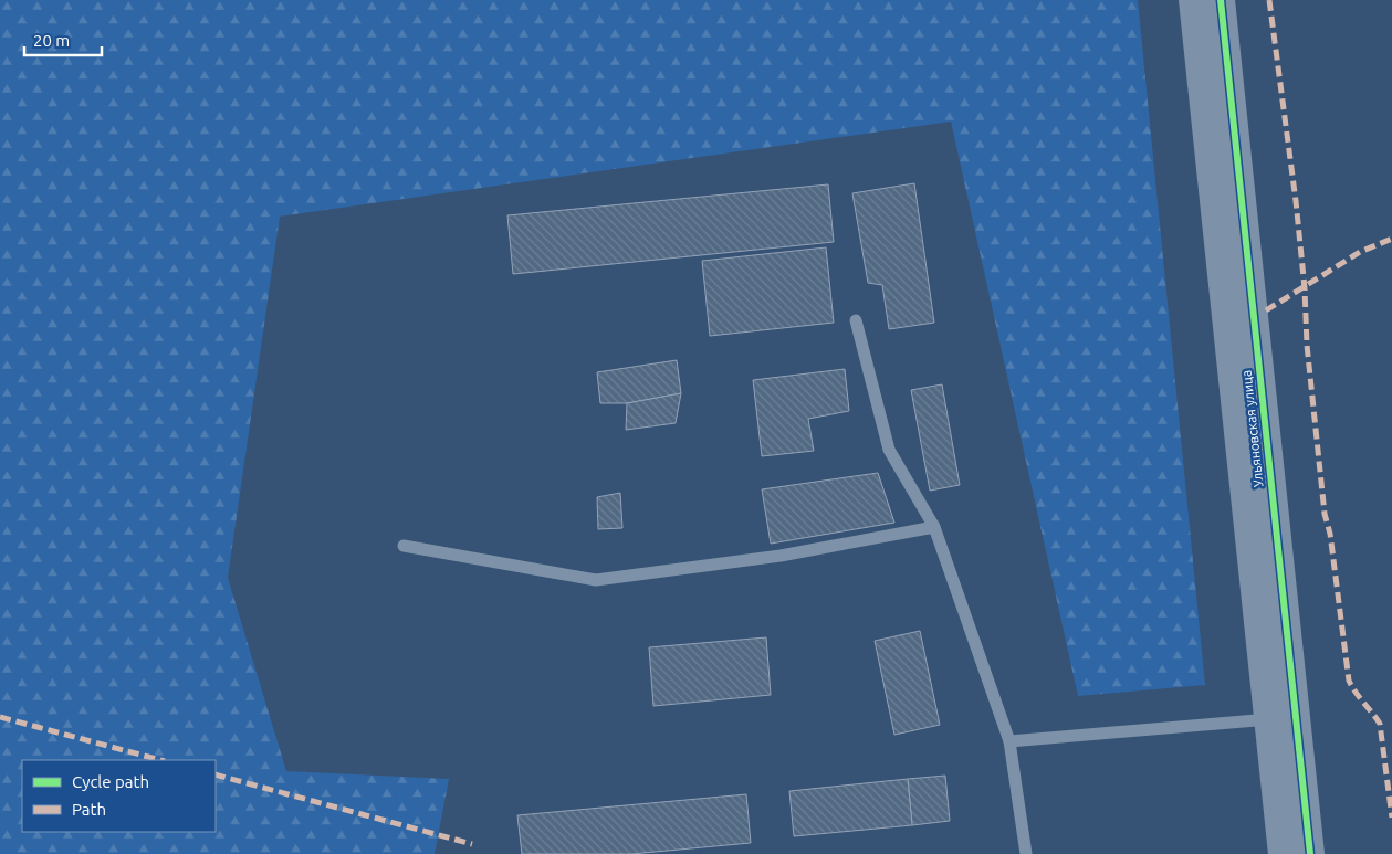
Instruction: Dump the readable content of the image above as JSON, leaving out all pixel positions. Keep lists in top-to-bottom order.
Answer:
{
  "streets": {
    "street": ["Ульяновская улица"]
  },
  "legend": ["Cycle path", "Path"],
  "scale_bar": "20 m"
}
